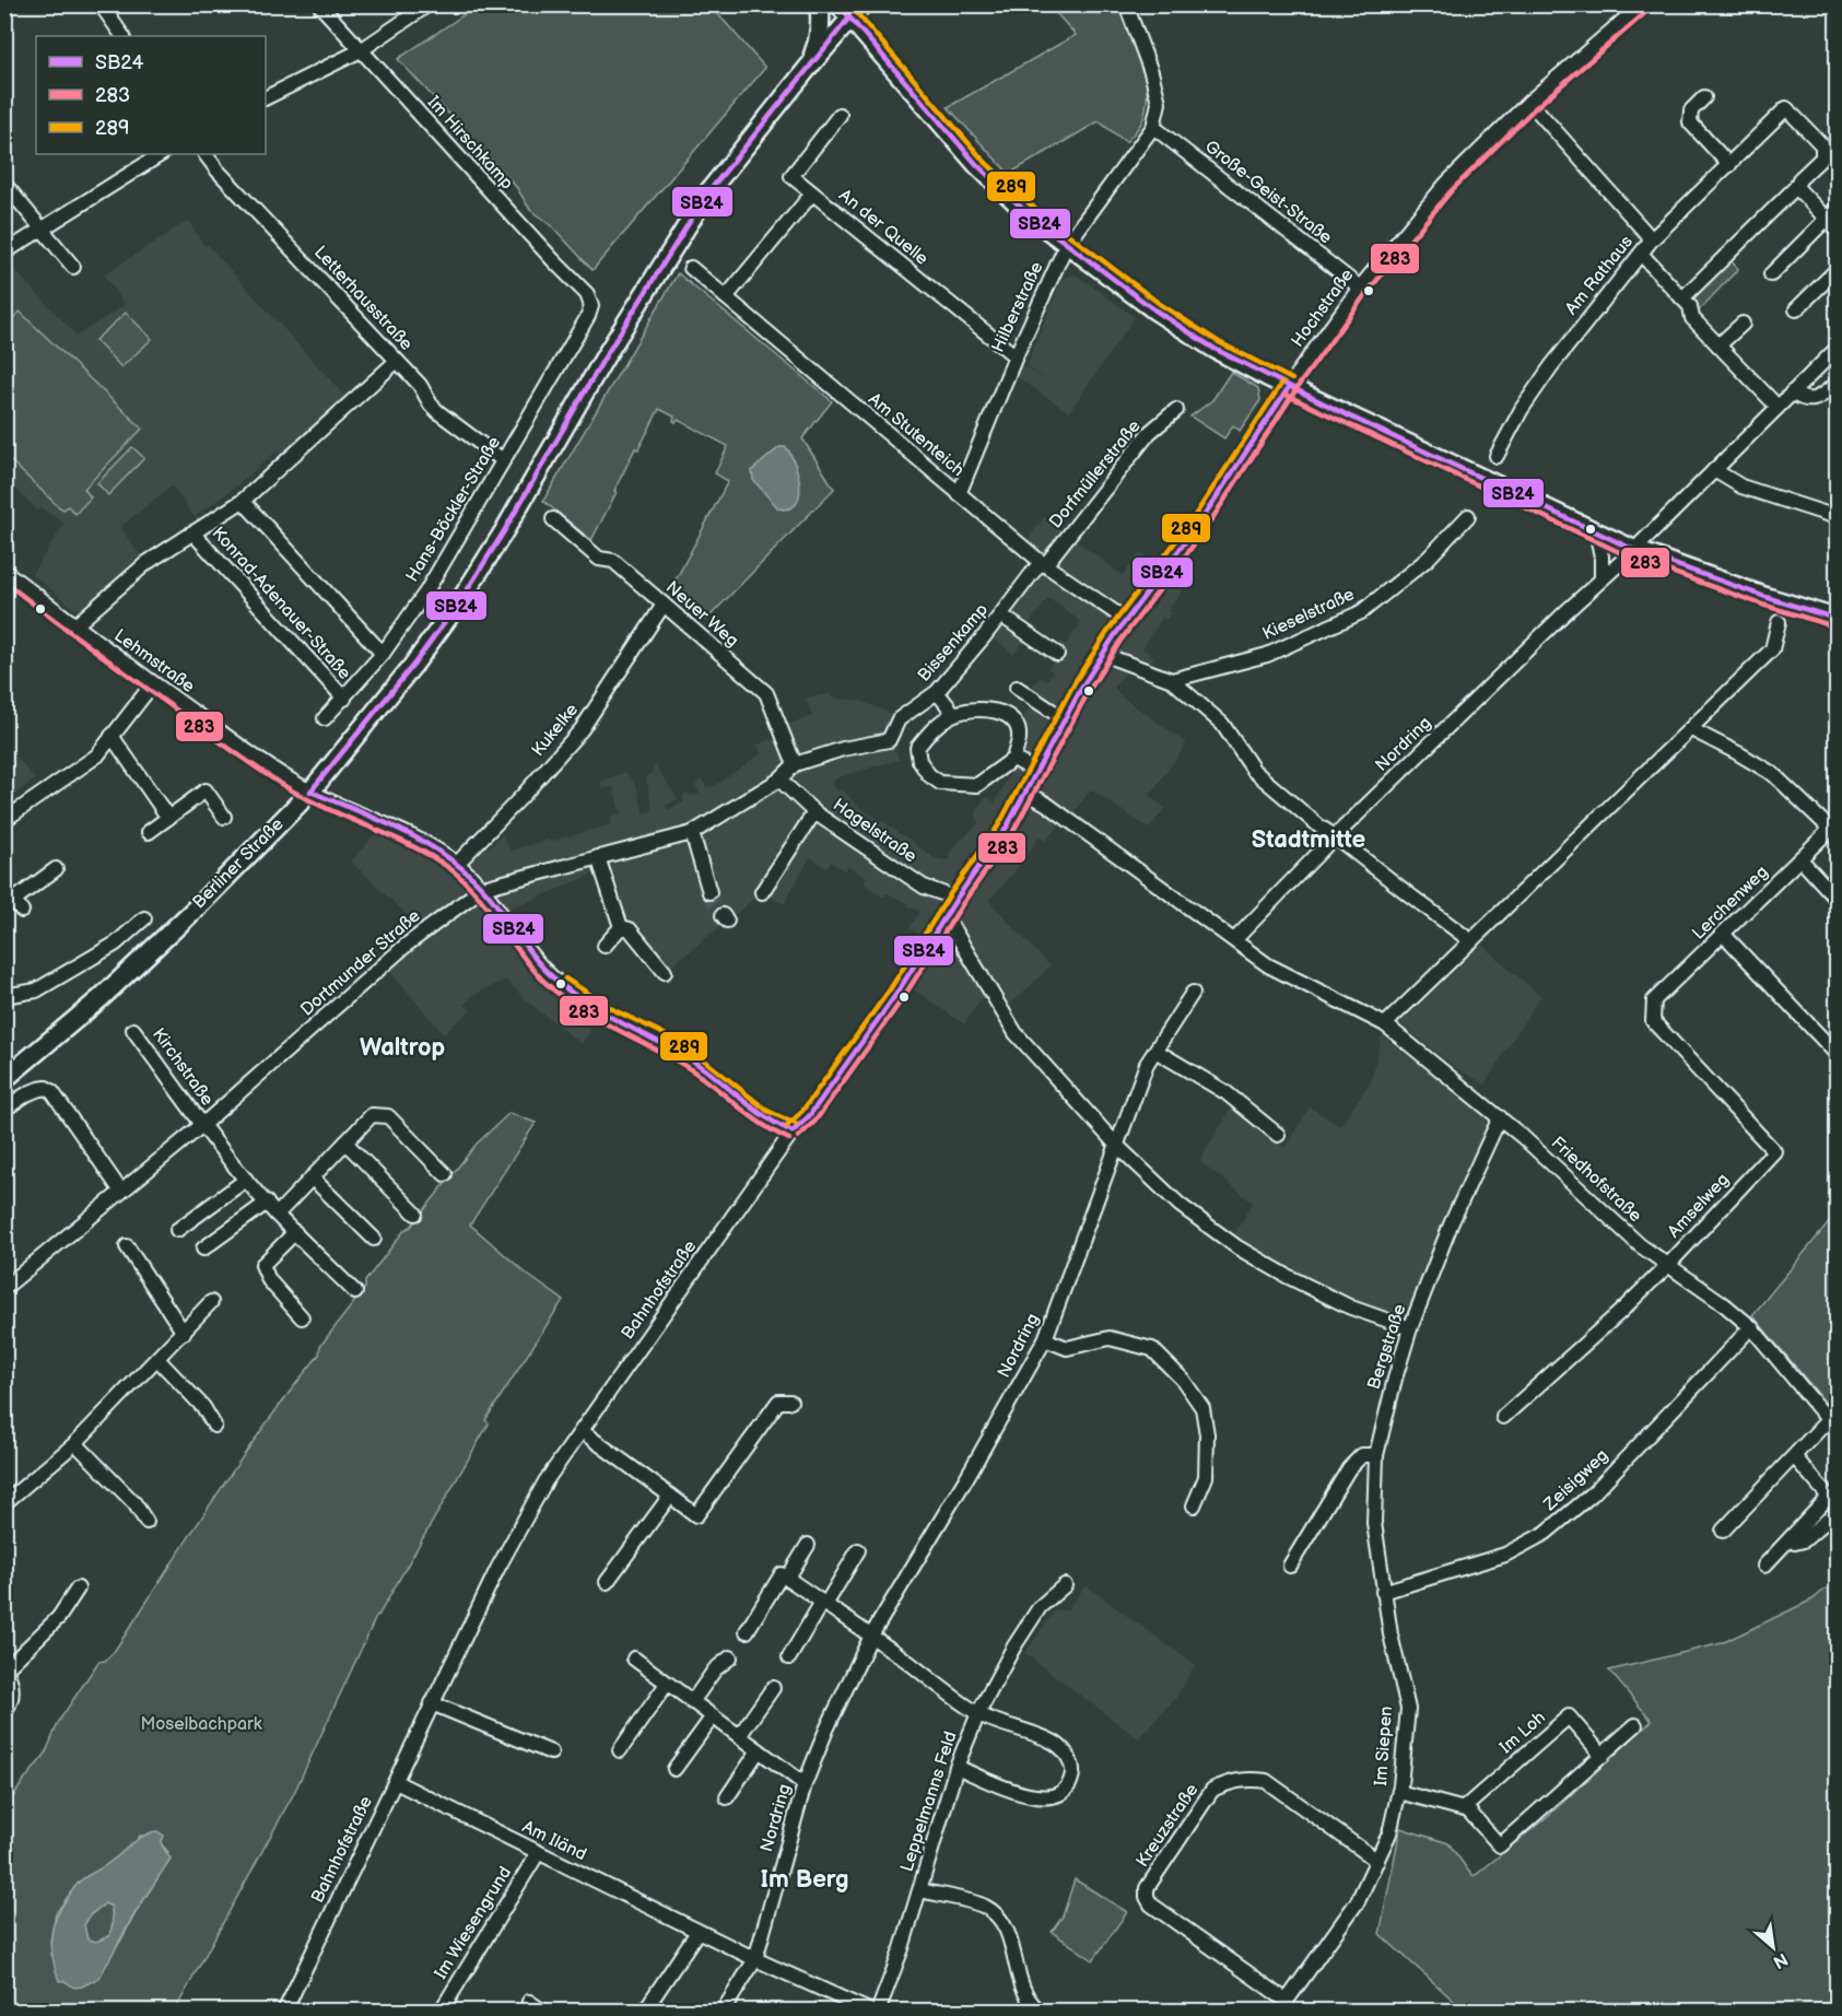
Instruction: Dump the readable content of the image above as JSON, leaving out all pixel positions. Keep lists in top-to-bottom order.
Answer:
{
  "streets": {
    "main road": ["Berliner Straße"],
    "street": [
      "Im Hirschkamp",
      "Große-Geist-Straße",
      "An der Quelle",
      "Am Rathaus",
      "Letterhausstraße",
      "Hilberstraße",
      "Hochstraße",
      "Am Stutenteich",
      "Dorfmüllerstraße",
      "Hans-Böckler-Straße",
      "Konrad-Adenauer-Straße",
      "Neuer Weg",
      "Kieselstraße",
      "Bissenkamp",
      "Lehmstraße",
      "Kukelke",
      "Nordring",
      "Hagelstraße",
      "Lerchenweg",
      "Dortmunder Straße",
      "Kirchstraße",
      "Friedhofstraße",
      "Amselweg",
      "Bahnhofstraße",
      "Bergstraße",
      "Zeisigweg",
      "Im Loh",
      "Im Siepen",
      "Leppelmanns Feld",
      "Kreuzstraße",
      "Am Iländ",
      "Im Wiesengrund"
    ]
  },
  "crossings": [
    ["Im Hirschkamp", "Hans-Böckler-Straße"],
    ["Große-Geist-Straße", "Hilberstraße"],
    ["Große-Geist-Straße", "Hochstraße"],
    ["An der Quelle", "Hilberstraße"],
    ["Am Rathaus", "Hochstraße"],
    ["Letterhausstraße", "Hans-Böckler-Straße"],
    ["Hilberstraße", "Am Stutenteich"],
    ["Hochstraße", "Am Stutenteich"],
    ["Hochstraße", "Hagelstraße"],
    ["Hochstraße", "Friedhofstraße"],
    ["Hochstraße", "Bahnhofstraße"],
    ["Am Stutenteich", "Dorfmüllerstraße"],
    ["Am Stutenteich", "Bissenkamp"],
    ["Dorfmüllerstraße", "Bissenkamp"],
    ["Hans-Böckler-Straße", "Konrad-Adenauer-Straße"],
    ["Neuer Weg", "Bissenkamp"],
    ["Neuer Weg", "Kukelke"],
    ["Neuer Weg", "Dortmunder Straße"],
    ["Bissenkamp", "Dortmunder Straße"],
    ["Lehmstraße", "Kukelke"],
    ["Lehmstraße", "Berliner Straße"],
    ["Lehmstraße", "Dortmunder Straße"],
    ["Lehmstraße", "Bahnhofstraße"],
    ["Nordring", "Friedhofstraße"],
    ["Nordring", "Am Iländ"],
    ["Hagelstraße", "Dortmunder Straße"],
    ["Lerchenweg", "Amselweg"],
    ["Dortmunder Straße", "Kirchstraße"],
    ["Friedhofstraße", "Amselweg"],
    ["Friedhofstraße", "Bergstraße"],
    ["Friedhofstraße", "Zeisigweg"],
    ["Bahnhofstraße", "Am Iländ"],
    ["Bergstraße", "Im Siepen"],
    ["Zeisigweg", "Im Siepen"],
    ["Im Siepen", "Kreuzstraße"],
    ["Am Iländ", "Im Wiesengrund"]
  ],
  "districts": ["Stadtmitte", "Waltrop", "Im Berg"],
  "parks": ["Moselbachpark"],
  "lines": ["transit line SB24", "transit line 289", "transit line 283"],
  "legend": ["SB24", "283", "289"],
  "north": "bottom right"
}
